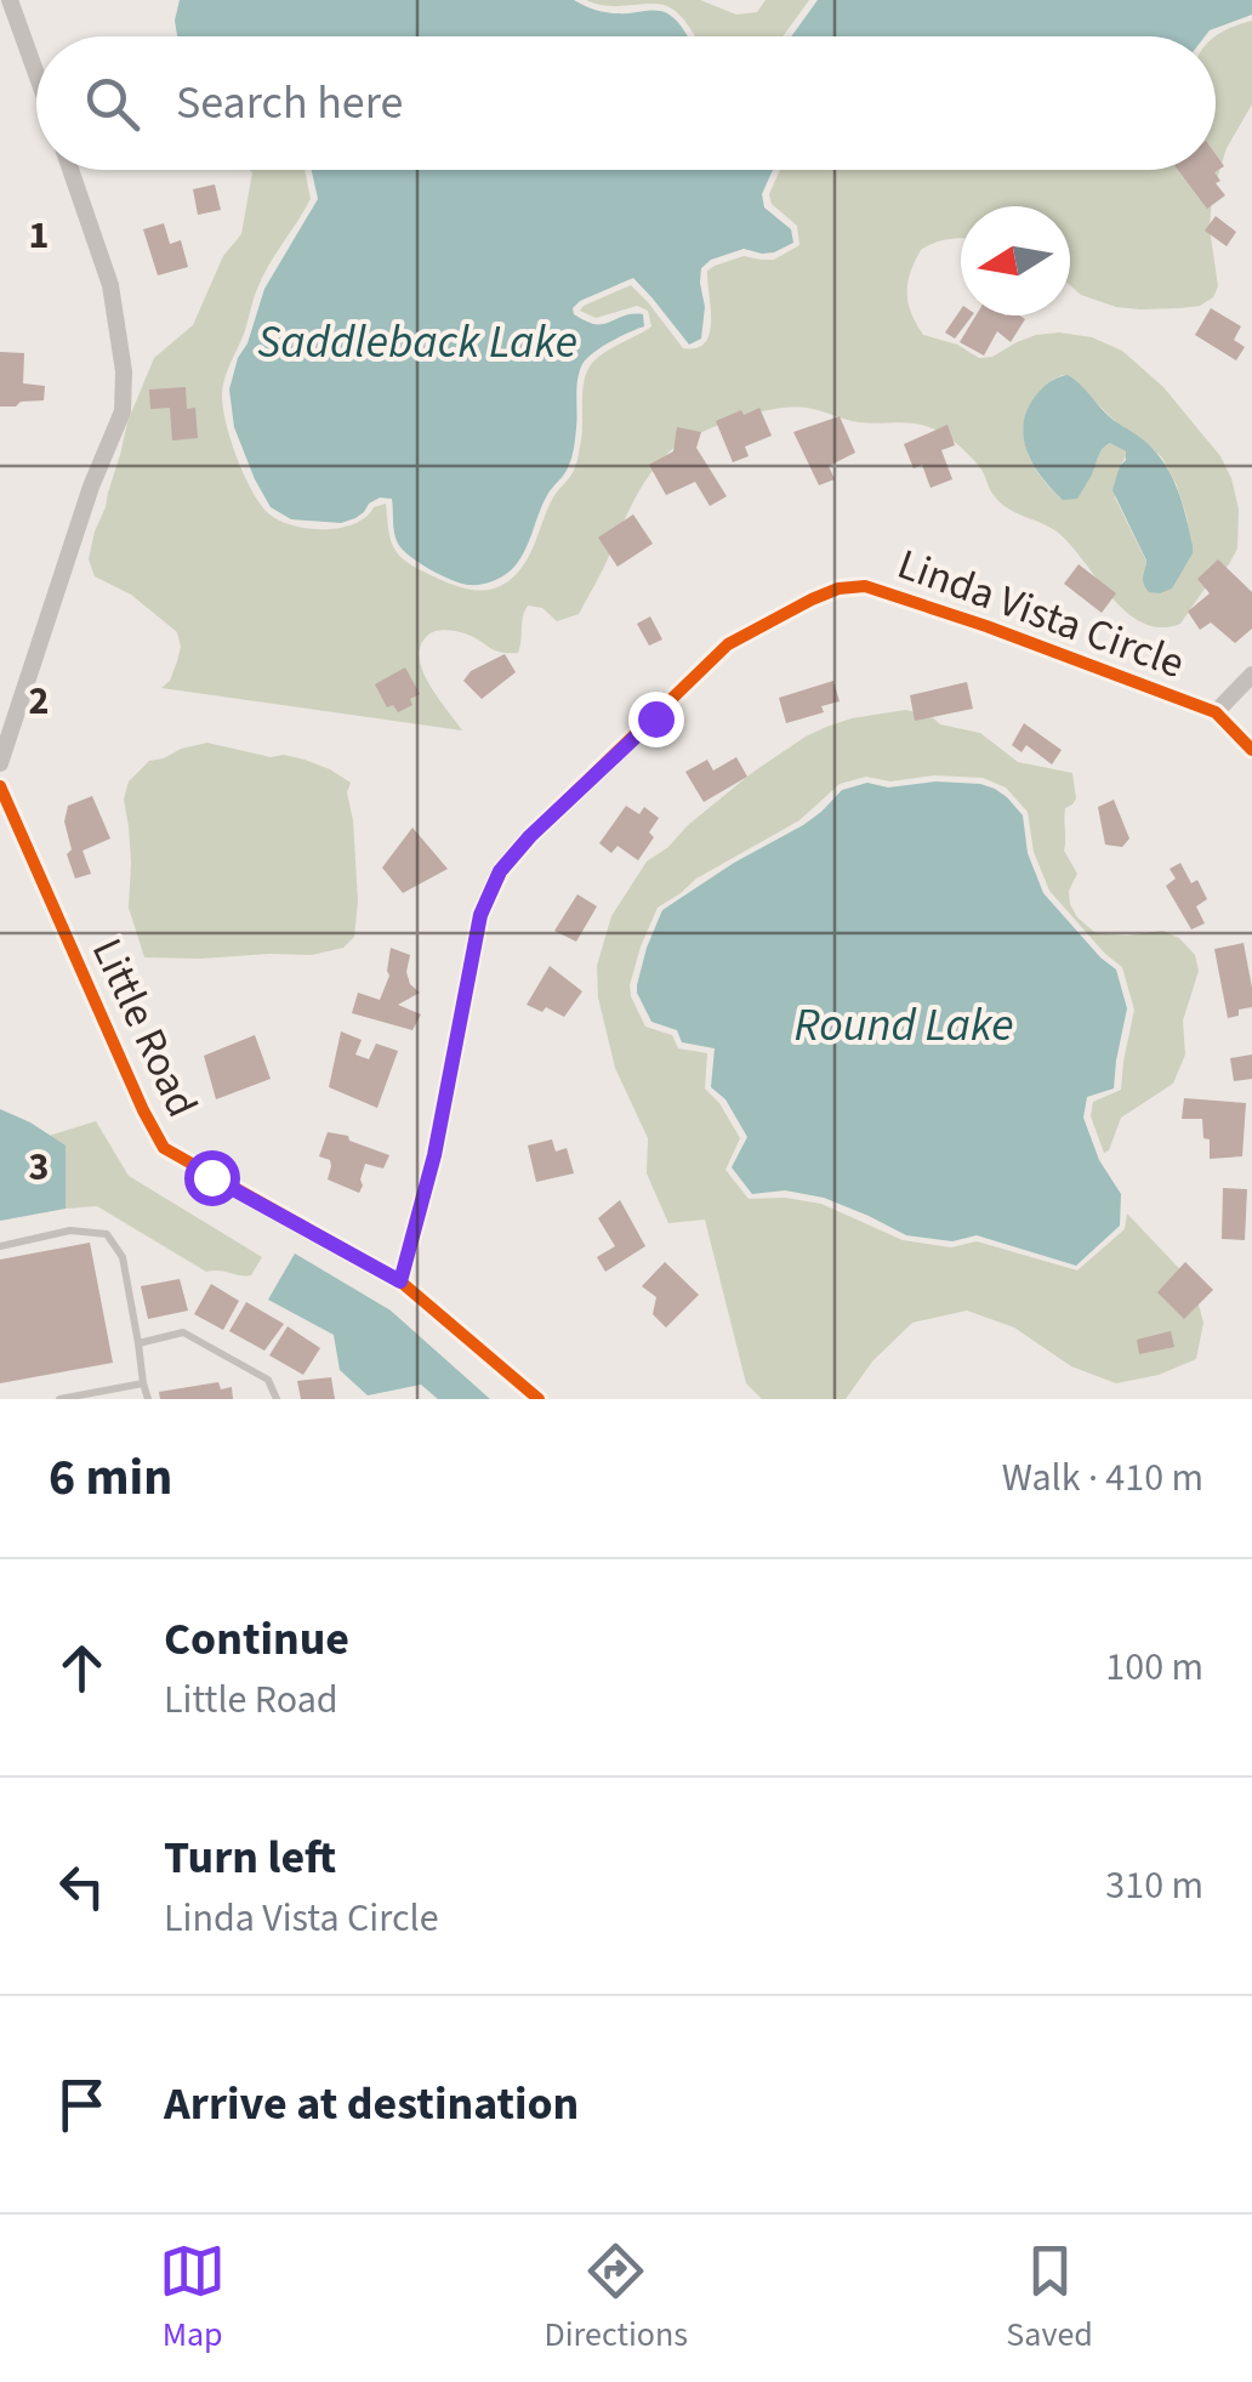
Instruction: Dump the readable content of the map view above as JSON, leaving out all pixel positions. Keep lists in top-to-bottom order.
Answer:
{
  "streets": {
    "street": ["Linda Vista Circle", "Little Road"]
  },
  "crossings": [
    ["Linda Vista Circle", "Little Road"]
  ],
  "water": ["Saddleback Lake", "Round Lake"],
  "north": "left",
  "page": {
    "search": "Search here",
    "heading": ["6 min", "Walk · 410 m"],
    "list": [
      ["Continue", "Little Road", "100 m"],
      ["Turn left", "Linda Vista Circle", "310 m"],
      "Arrive at destination"
    ],
    "nav": ["Map", "Directions", "Saved"]
  },
  "grid": {
    "rows": ["1", "2", "3"]
  }
}
